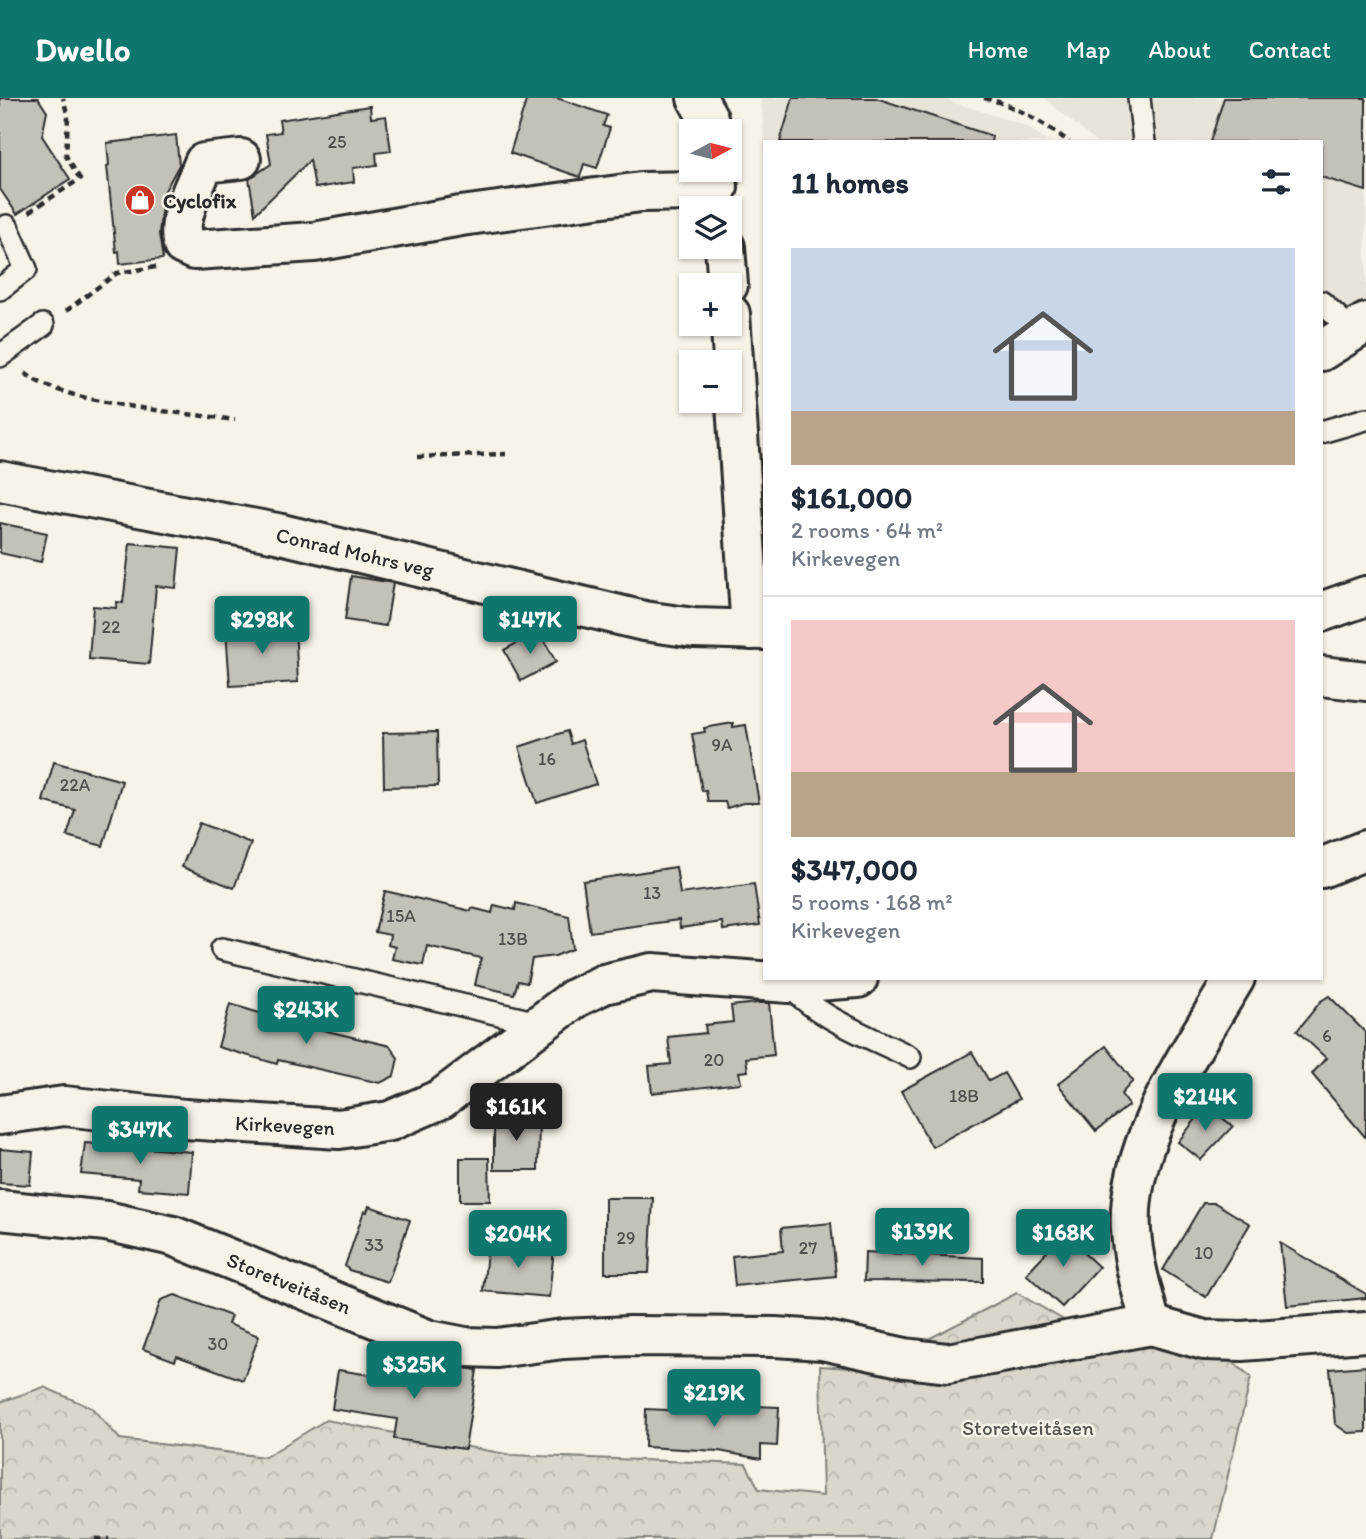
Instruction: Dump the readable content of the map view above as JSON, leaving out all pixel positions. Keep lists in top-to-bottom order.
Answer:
{
  "streets": {
    "street": ["Conrad Mohrs veg", "Kirkevegen", "Storetveitåsen"]
  },
  "parks": ["Storetveitåsen"],
  "places": {
    "shop": ["Cyclofix"]
  },
  "house_numbers": [
    "25",
    "22",
    "9A",
    "16",
    "22A",
    "13",
    "15A",
    "13B",
    "6",
    "20",
    "18B",
    "29",
    "33",
    "27",
    "10",
    "30"
  ],
  "north": "right",
  "page": {
    "header": "Dwello",
    "nav": [
      "Home",
      "Map",
      "About",
      "Contact"
    ],
    "map_buttons": ["+", "−"],
    "heading": "11 homes",
    "list": [
      {
        "name": "$161,000",
        "note": "2 rooms · 64 m² · Kirkevegen"
      },
      {
        "name": "$347,000",
        "note": "5 rooms · 168 m² · Kirkevegen"
      }
    ],
    "price": [
      "$298K",
      "$147K",
      "$243K",
      "$214K",
      "$161K",
      "$347K",
      "$139K",
      "$168K",
      "$204K",
      "$325K",
      "$219K"
    ]
  }
}
